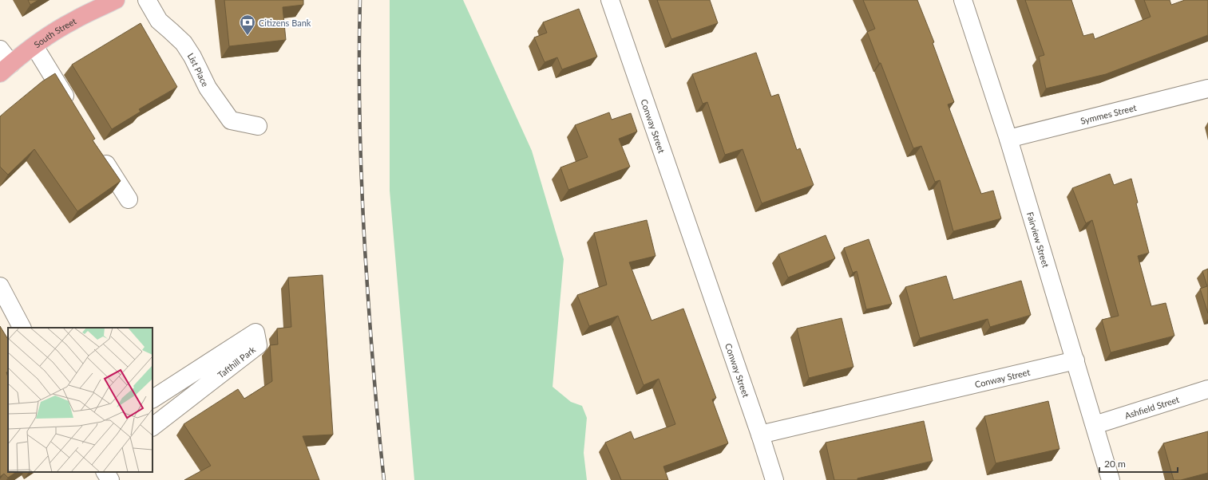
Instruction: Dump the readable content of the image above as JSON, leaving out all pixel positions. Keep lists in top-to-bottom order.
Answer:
{
  "streets": {
    "main road": ["South Street"],
    "street": [
      "List Place",
      "Symmes Street",
      "Conway Street",
      "Fairview Street",
      "Tafthill Park",
      "Ashfield Street"
    ]
  },
  "crossings": [
    ["Symmes Street", "Fairview Street"],
    ["Conway Street", "Fairview Street"],
    ["Fairview Street", "Ashfield Street"]
  ],
  "places": {
    "bank": ["Citizens Bank"]
  },
  "scale_bar": "20 m"
}
